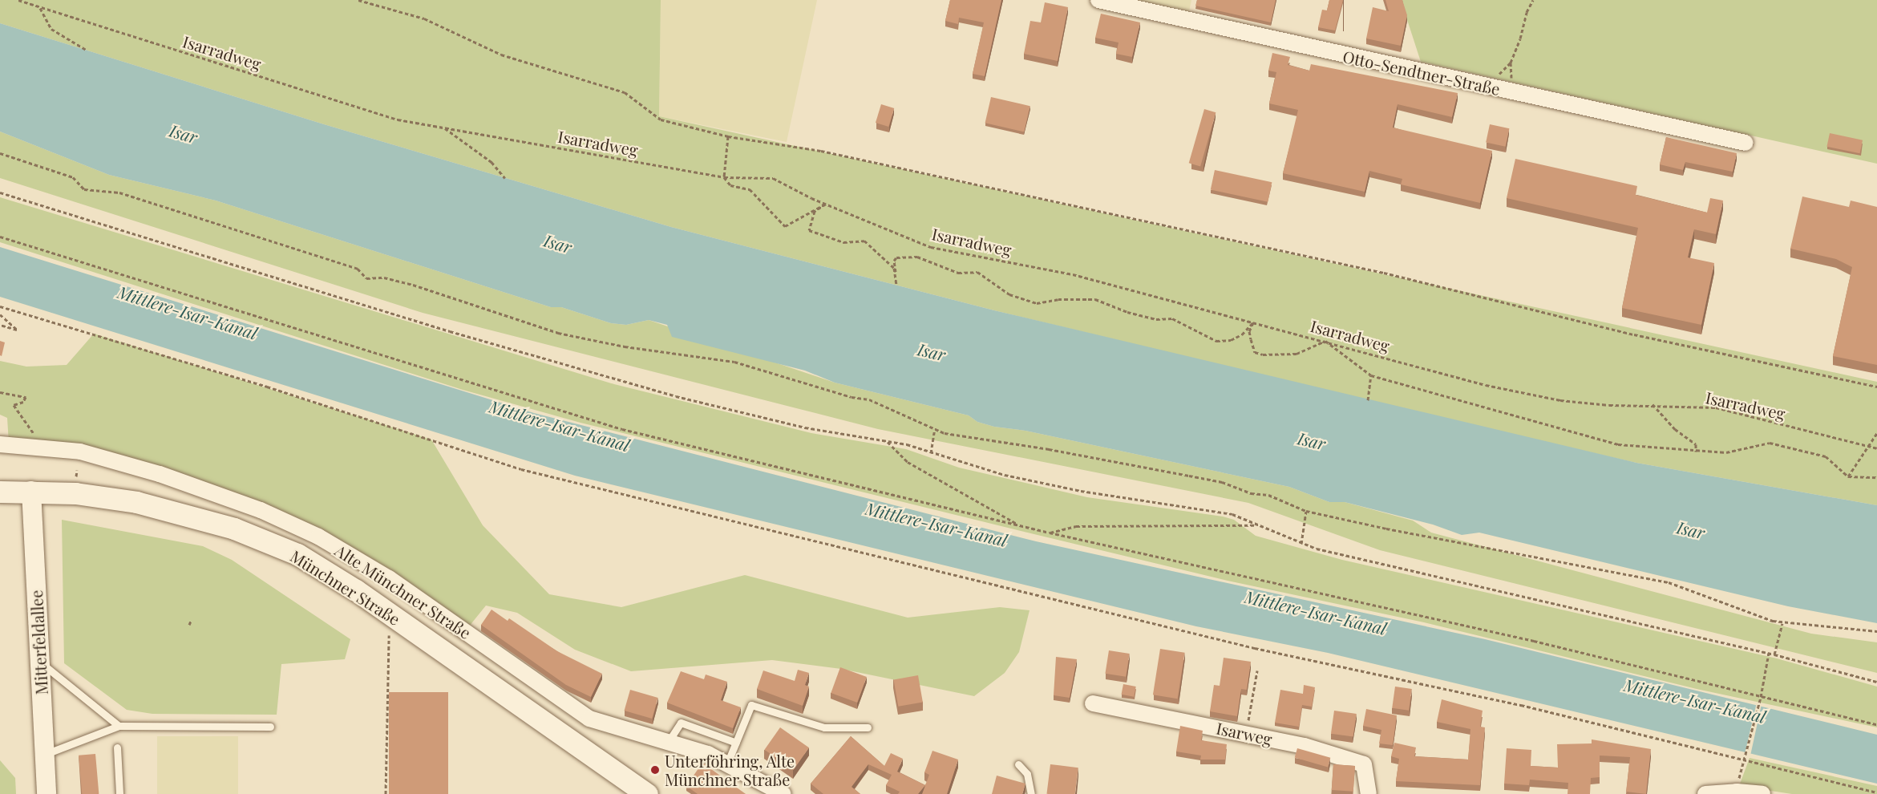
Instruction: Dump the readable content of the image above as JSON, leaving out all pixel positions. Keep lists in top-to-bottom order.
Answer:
{
  "streets": {
    "main road": ["Münchner Straße"],
    "street": [
      "Otto-Sendtner-Straße",
      "Alte Münchner Straße",
      "Mitterfeldallee",
      "Isarweg"
    ],
    "path": ["Isarradweg"]
  },
  "crossings": [
    ["Münchner Straße", "Mitterfeldallee"]
  ],
  "water": ["Isar", "Mittlere-Isar-Kanal"],
  "places": ["Unterföhring, Alte Münchner Straße"]
}
